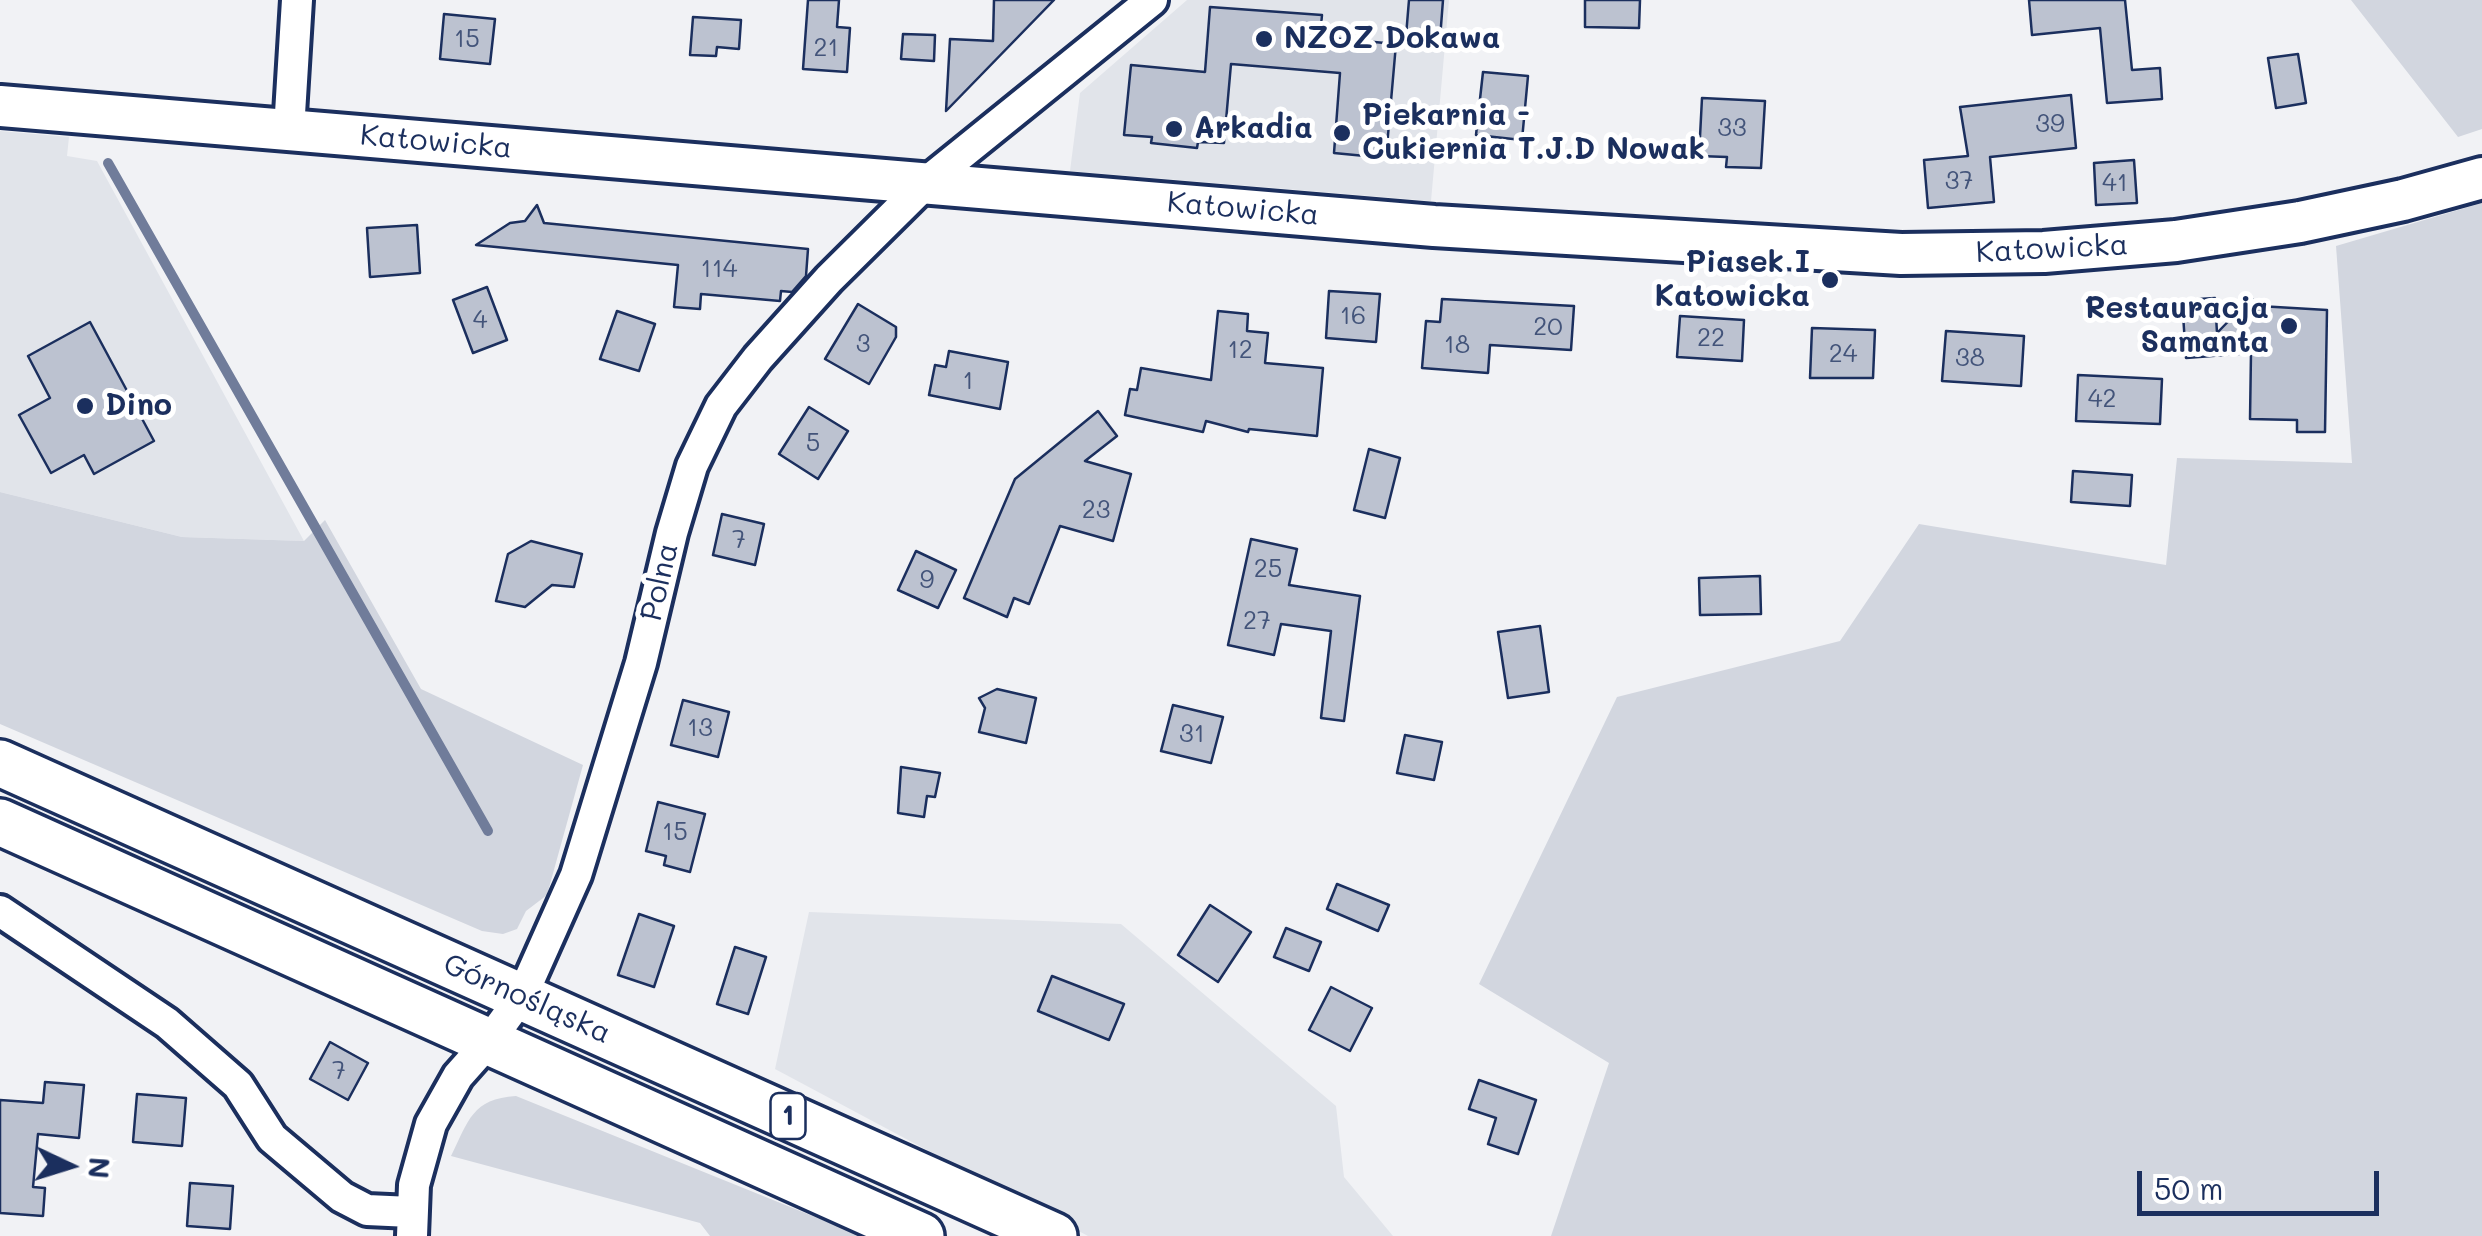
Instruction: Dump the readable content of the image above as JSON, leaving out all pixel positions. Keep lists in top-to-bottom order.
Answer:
{
  "streets": {
    "main road": ["Górnośląska", "1"],
    "street": ["Katowicka", "Polna"]
  },
  "crossings": [
    ["Katowicka", "Polna"],
    ["Polna", "Górnośląska"]
  ],
  "places": [
    "NZOZ Dokawa",
    "Arkadia",
    "Piekarnia - Cukiernia T.J.D Nowak",
    "Piasek I Katowicka",
    "Restauracja Samanta",
    "Dino"
  ],
  "house_numbers": [
    "15",
    "21",
    "39",
    "33",
    "37",
    "41",
    "114",
    "16",
    "4",
    "20",
    "22",
    "3",
    "18",
    "12",
    "24",
    "38",
    "1",
    "42",
    "5",
    "23",
    "7",
    "25",
    "9",
    "27",
    "13",
    "31",
    "15",
    "7"
  ],
  "scale_bar": "50 m",
  "north": "right"
}
